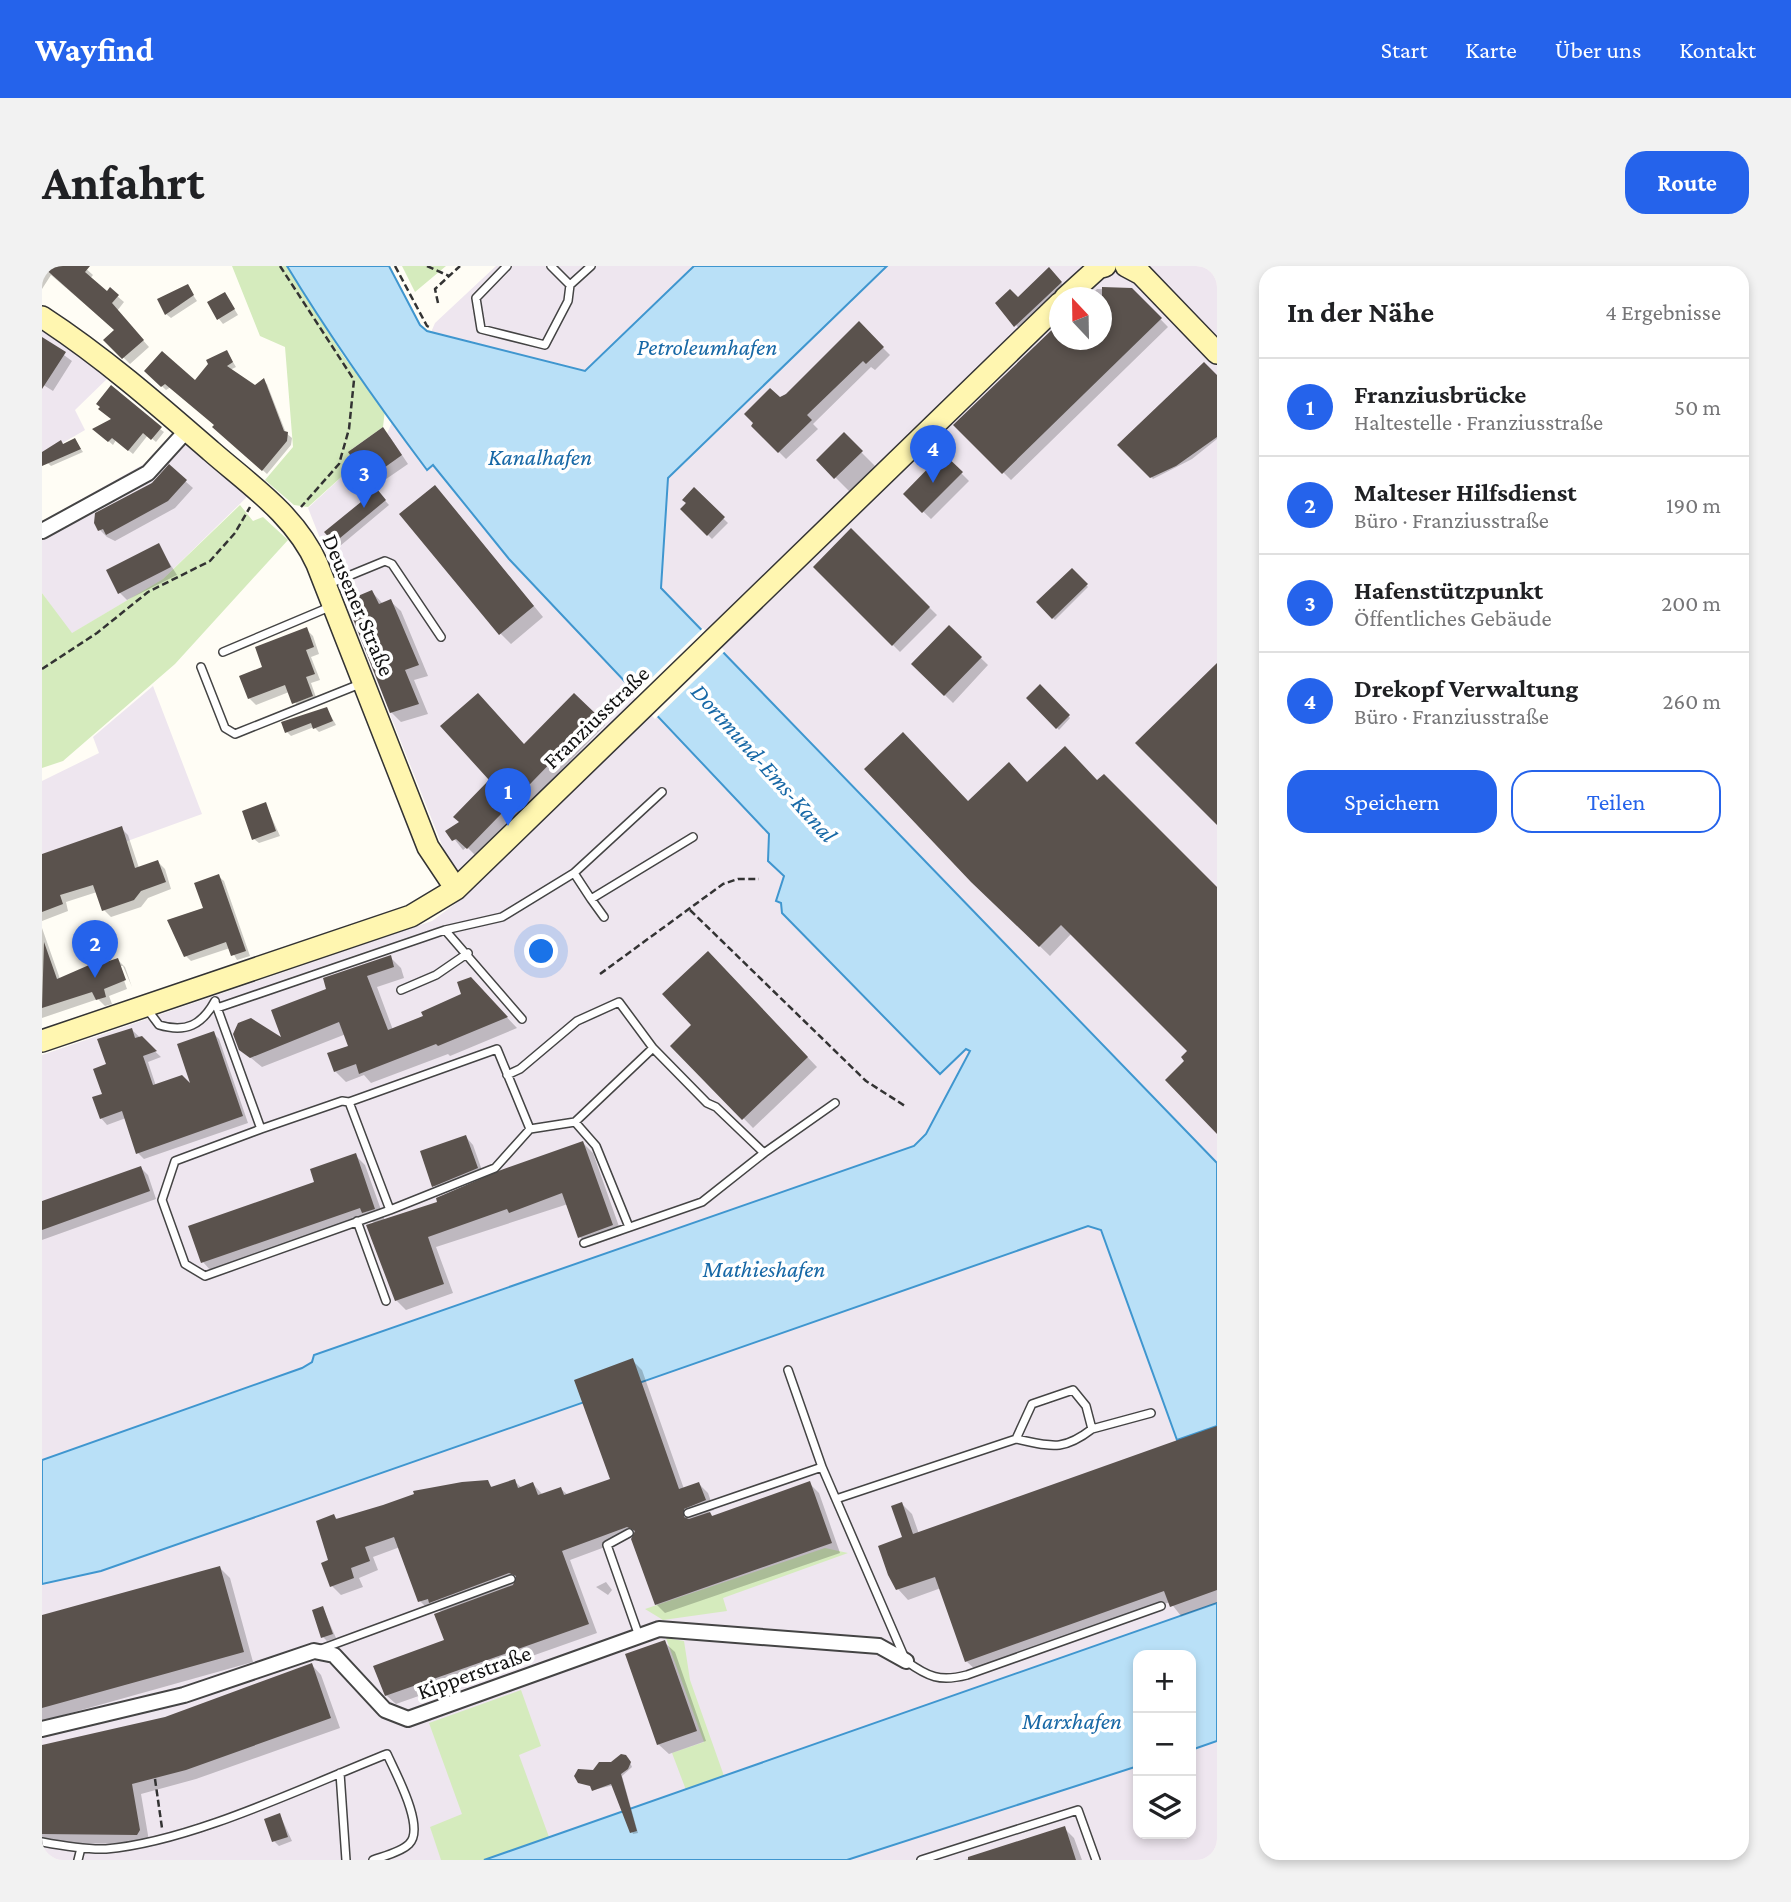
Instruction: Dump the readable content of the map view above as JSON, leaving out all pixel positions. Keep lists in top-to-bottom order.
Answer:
{
  "streets": {
    "main road": ["Deusener Straße", "Franziusstraße"],
    "street": ["Kipperstraße"]
  },
  "crossings": [
    ["Deusener Straße", "Franziusstraße"]
  ],
  "water": [
    "Petroleumhafen",
    "Kanalhafen",
    "Dortmund-Ems-Kanal",
    "Mathieshafen",
    "Marxhafen"
  ],
  "north": "top",
  "page": {
    "header": "Wayfind",
    "nav": [
      "Start",
      "Karte",
      "Über uns",
      "Kontakt"
    ],
    "buttons": [
      "Route",
      ["Speichern", "Teilen"]
    ],
    "title": "Anfahrt",
    "heading": ["In der Nähe", "4 Ergebnisse"],
    "list": [
      {
        "mark": "1",
        "name": "Franziusbrücke",
        "note": "Haltestelle · Franziusstraße",
        "value": "50 m"
      },
      {
        "mark": "2",
        "name": "Malteser Hilfsdienst",
        "note": "Büro · Franziusstraße",
        "value": "190 m"
      },
      {
        "mark": "3",
        "name": "Hafenstützpunkt",
        "note": "Öffentliches Gebäude",
        "value": "200 m"
      },
      {
        "mark": "4",
        "name": "Drekopf Verwaltung",
        "note": "Büro · Franziusstraße",
        "value": "260 m"
      }
    ],
    "pins": [
      "4",
      "3",
      "1",
      "2"
    ],
    "map_buttons": ["+", "−"]
  }
}
